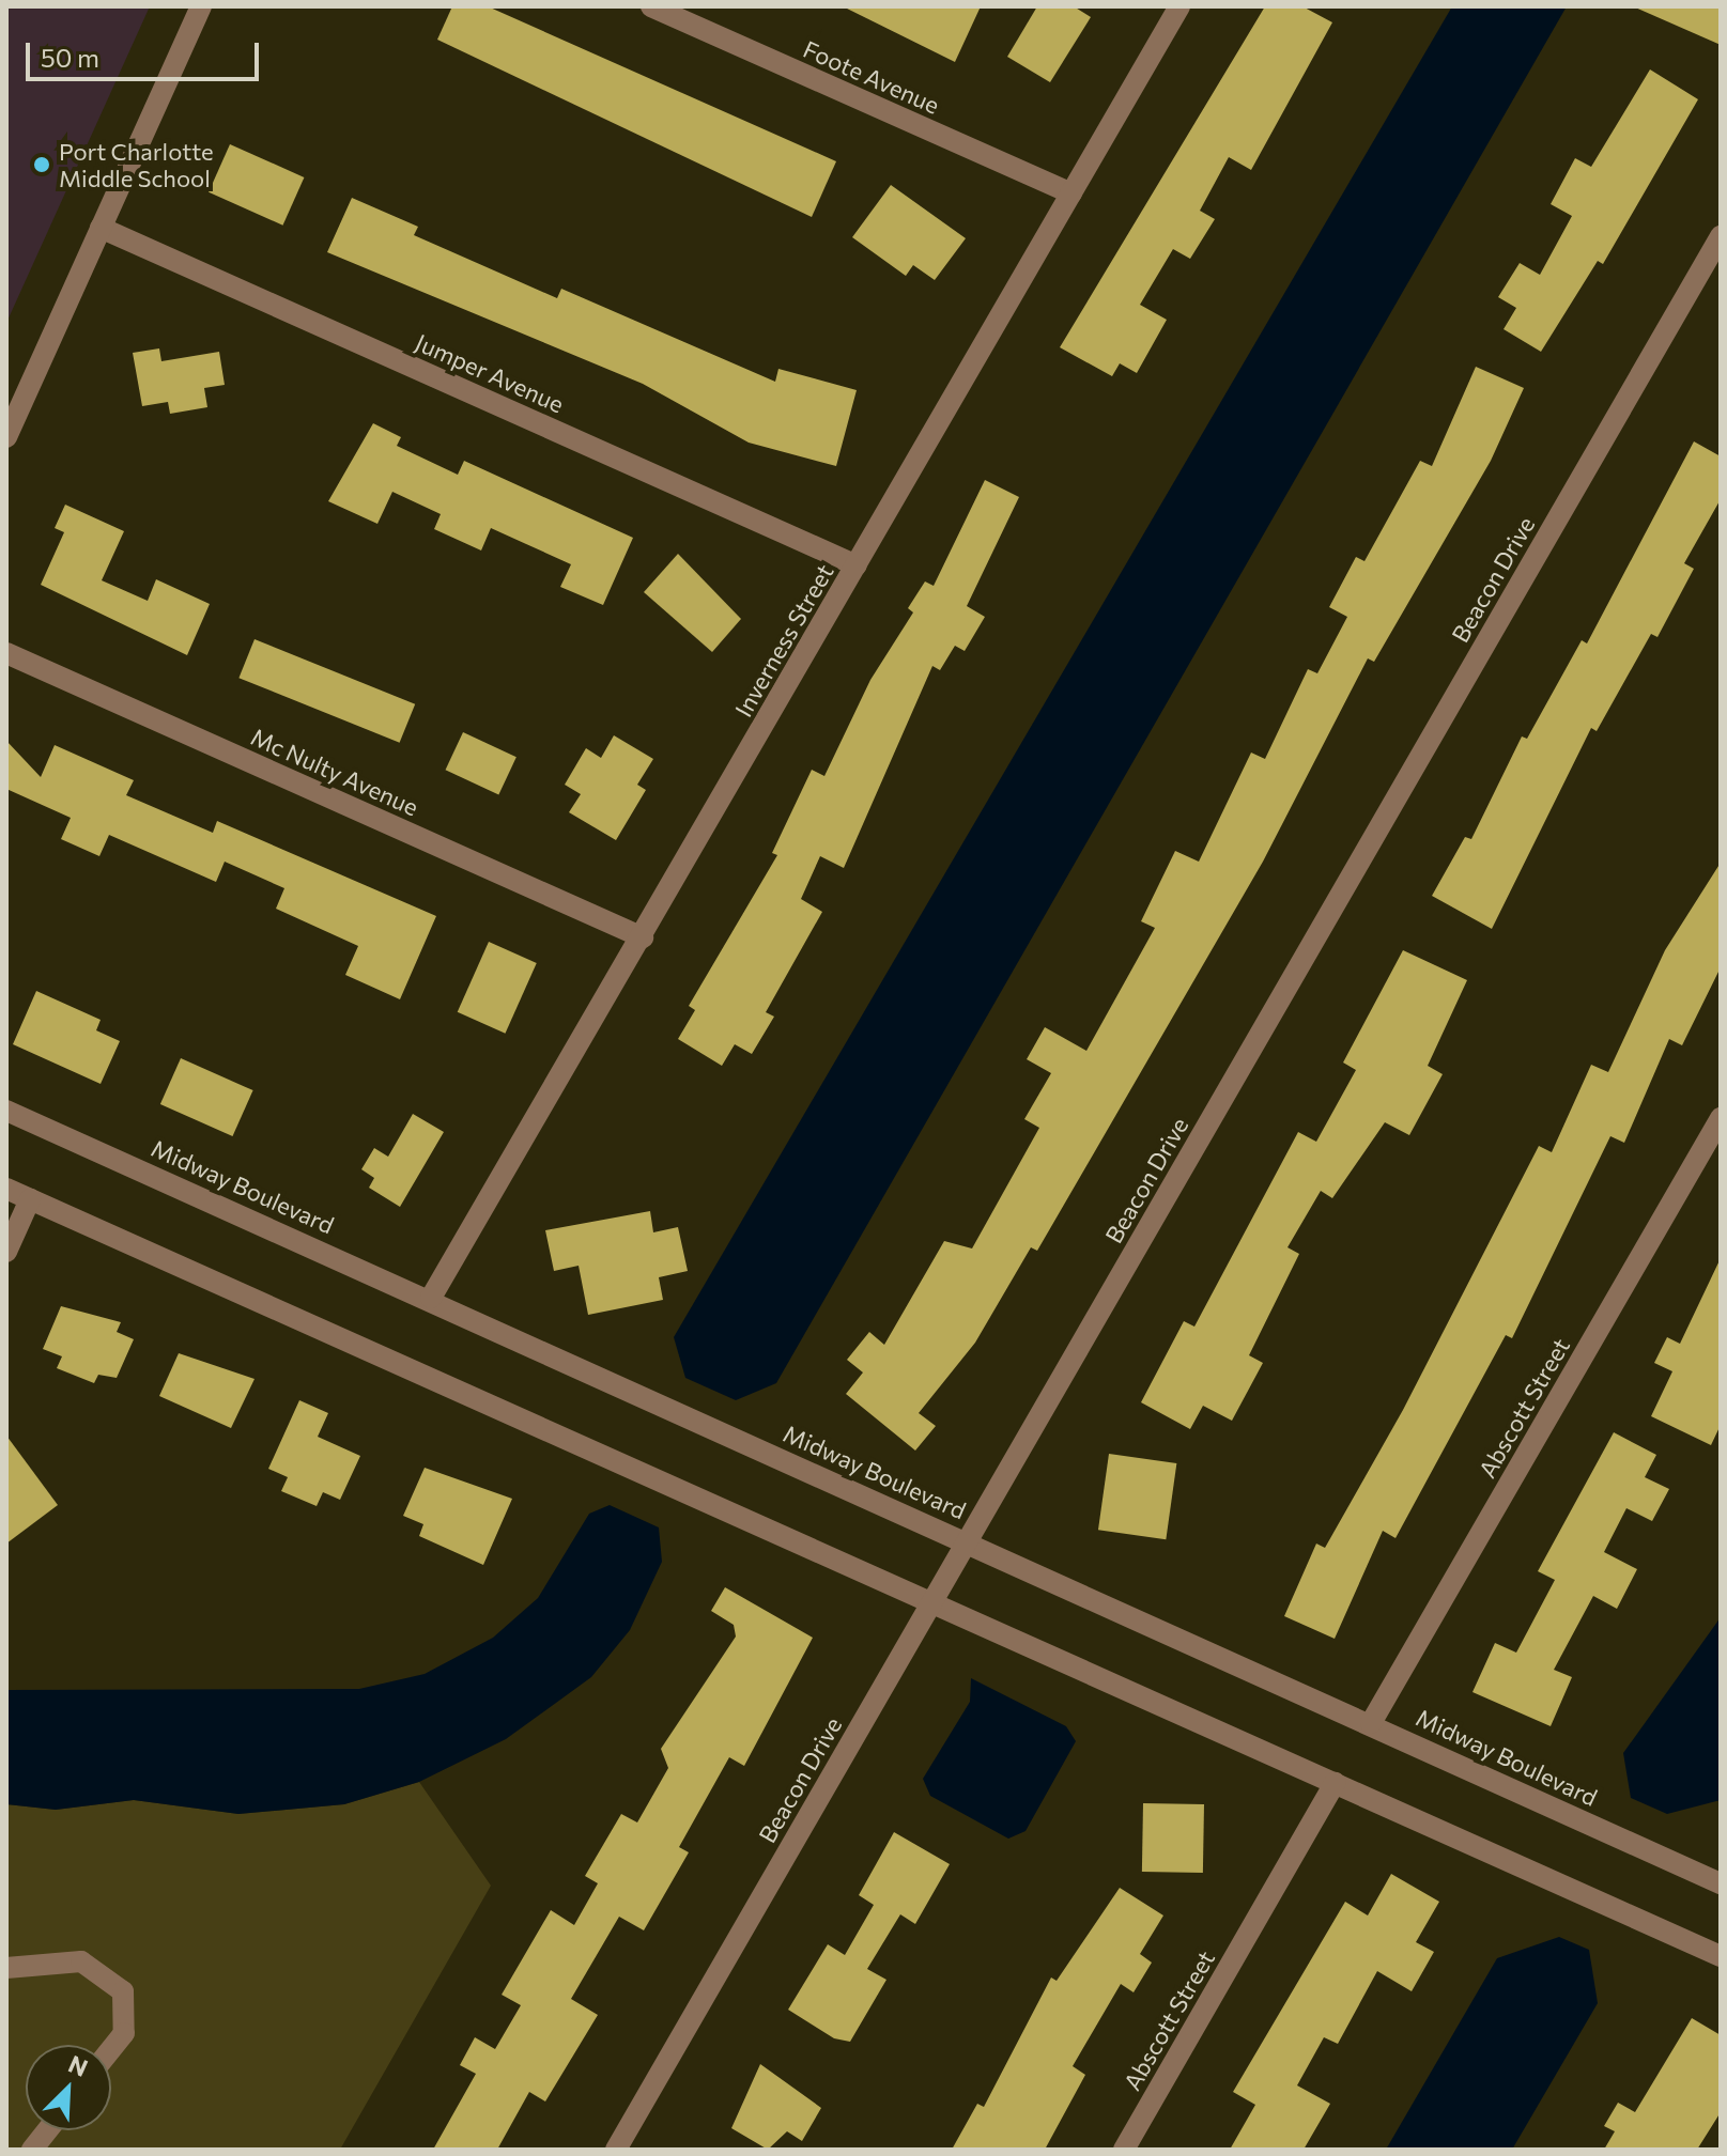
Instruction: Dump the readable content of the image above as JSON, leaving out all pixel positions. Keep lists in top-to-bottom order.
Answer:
{
  "streets": {
    "street": [
      "Foote Avenue",
      "Jumper Avenue",
      "Beacon Drive",
      "Inverness Street",
      "Mc Nulty Avenue",
      "Midway Boulevard",
      "Abscott Street"
    ]
  },
  "crossings": [
    ["Foote Avenue", "Inverness Street"],
    ["Jumper Avenue", "Inverness Street"],
    ["Beacon Drive", "Midway Boulevard"],
    ["Inverness Street", "Mc Nulty Avenue"],
    ["Inverness Street", "Midway Boulevard"],
    ["Midway Boulevard", "Abscott Street"]
  ],
  "places": ["Port Charlotte Middle School"],
  "scale_bar": "50 m",
  "north": "top right"
}
